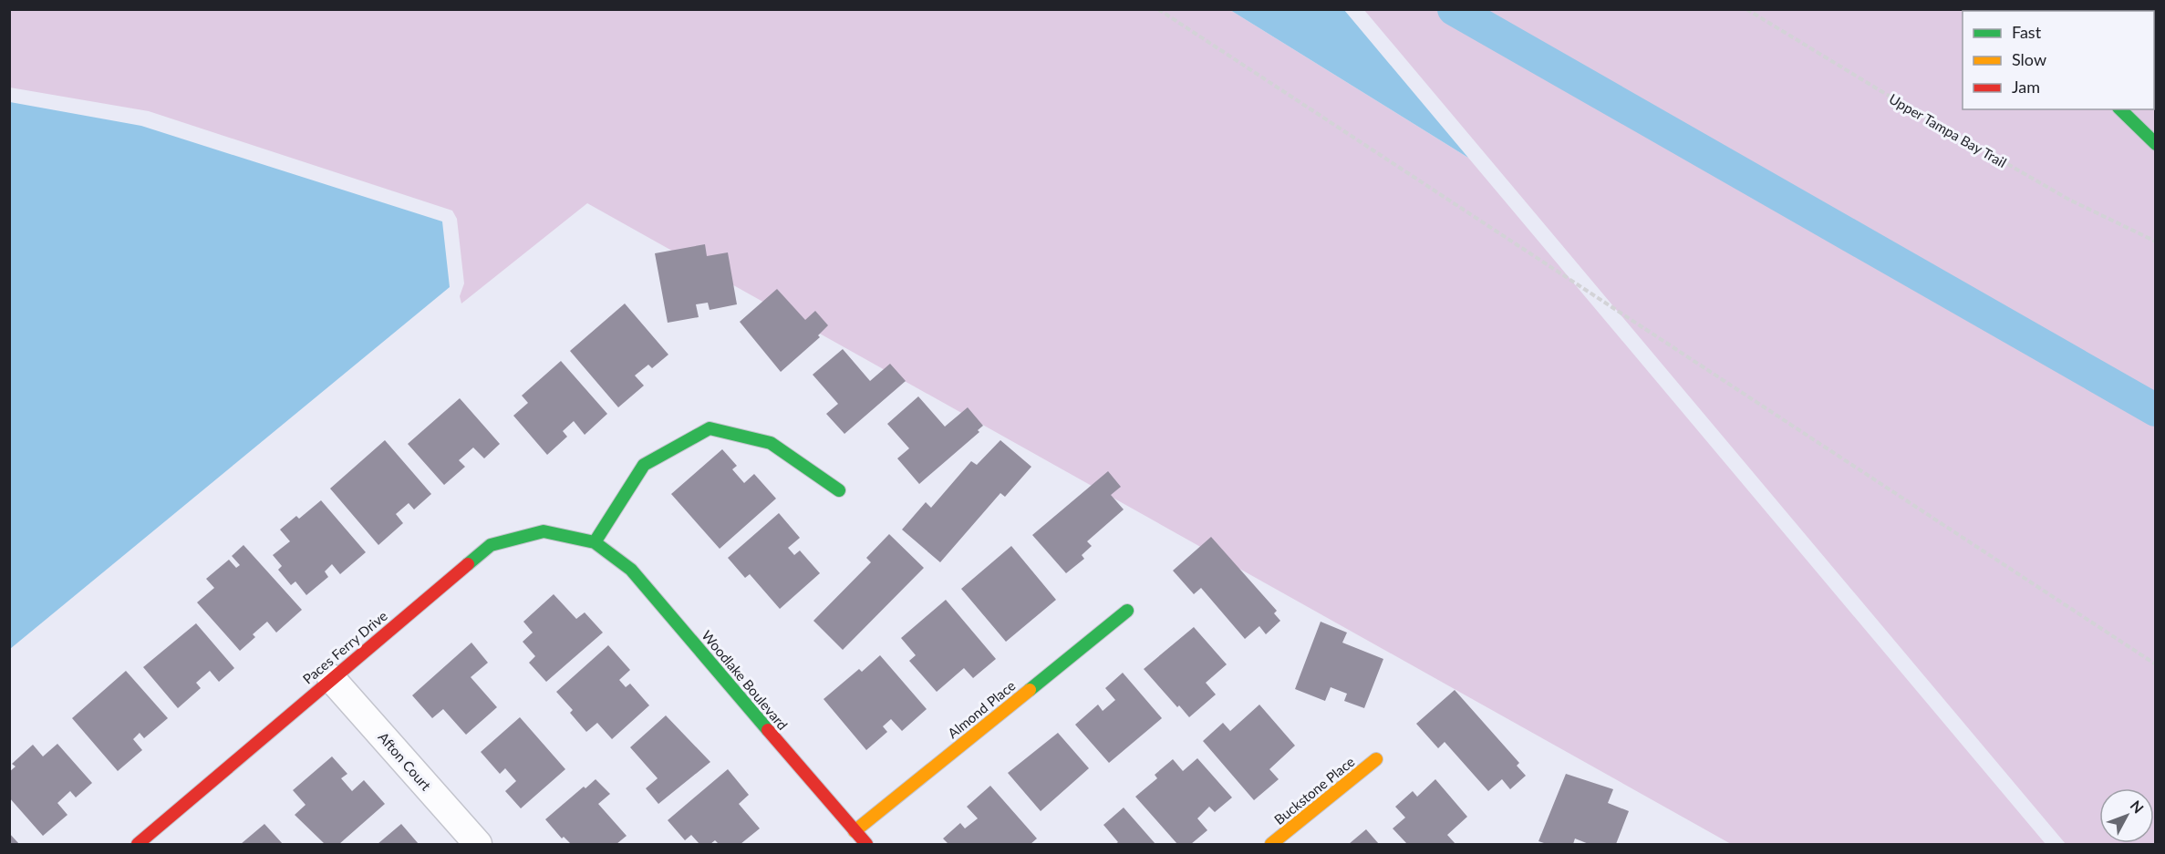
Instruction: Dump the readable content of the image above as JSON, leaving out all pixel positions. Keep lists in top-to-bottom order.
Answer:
{
  "streets": {
    "street": [
      "Paces Ferry Drive",
      "Woodlake Boulevard",
      "Almond Place",
      "Afton Court",
      "Buckstone Place"
    ],
    "path": ["Upper Tampa Bay Trail"]
  },
  "crossings": [
    ["Paces Ferry Drive", "Woodlake Boulevard"],
    ["Paces Ferry Drive", "Afton Court"],
    ["Woodlake Boulevard", "Almond Place"]
  ],
  "legend": ["Fast", "Slow", "Jam"],
  "north": "top right"
}
